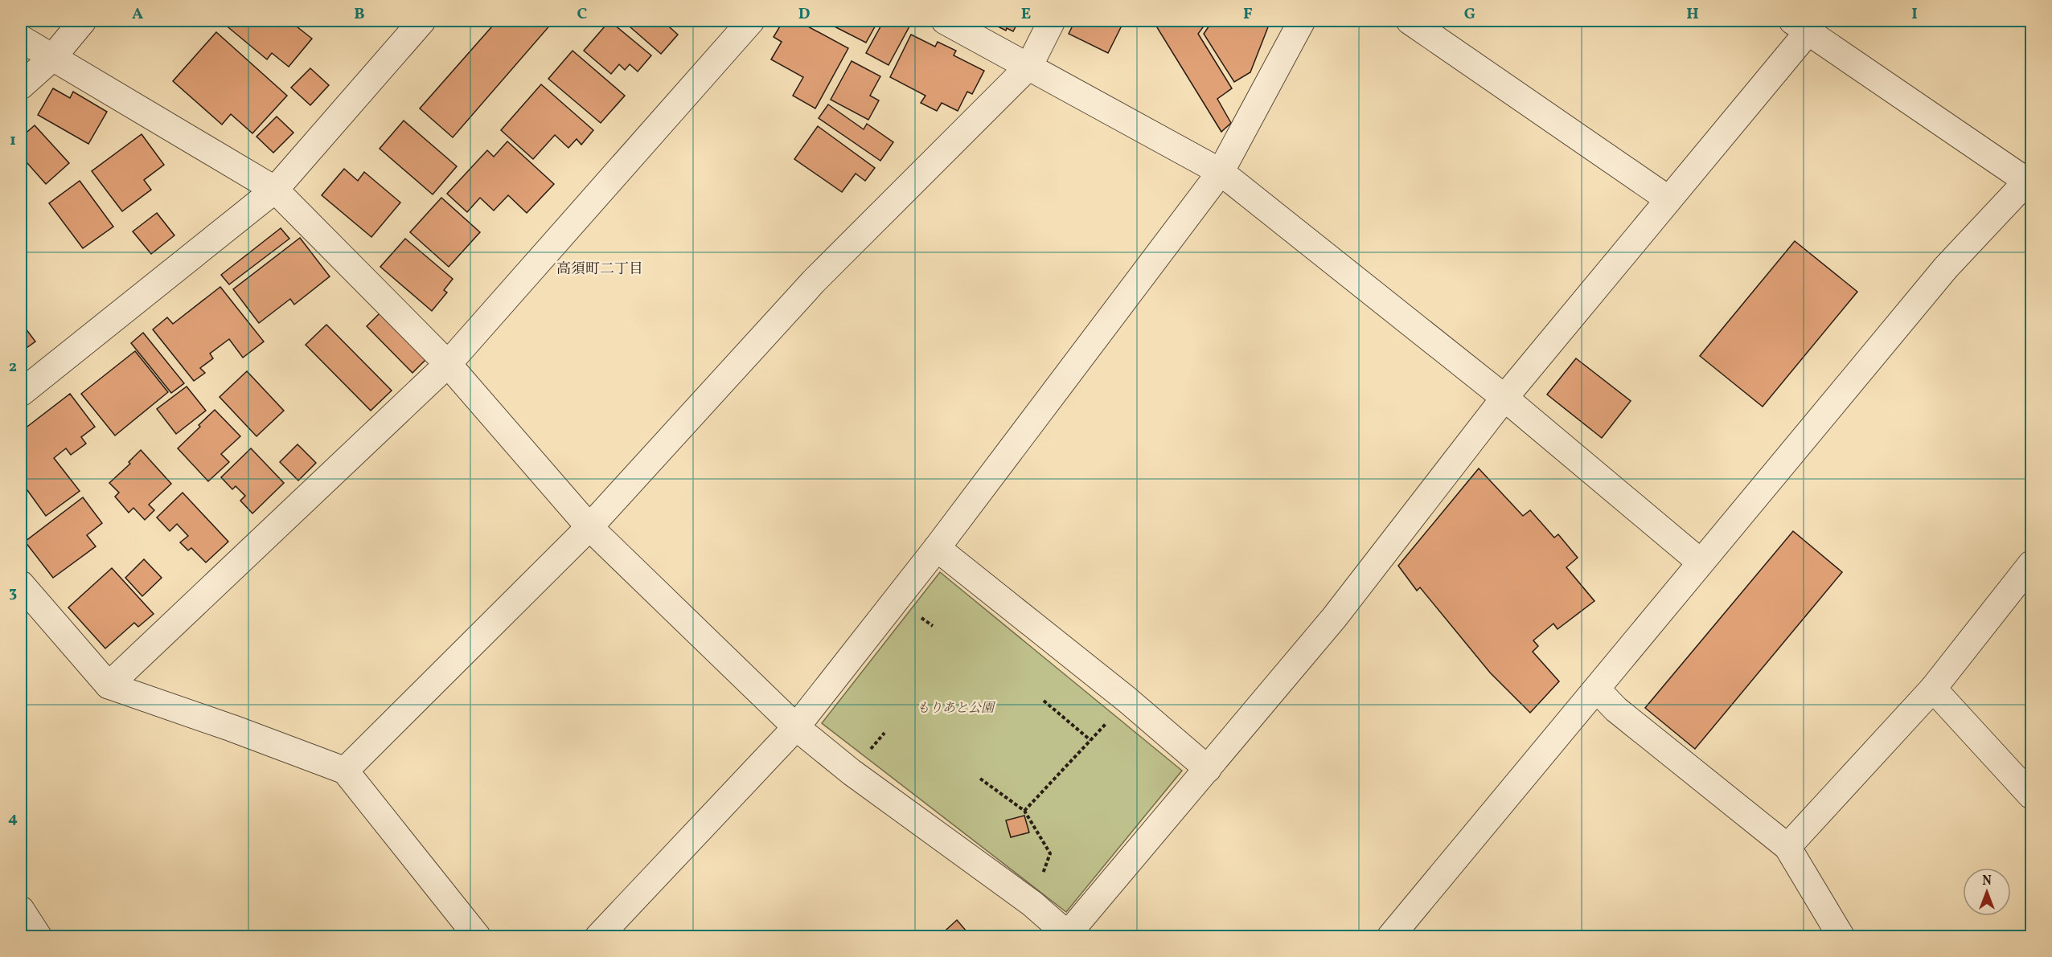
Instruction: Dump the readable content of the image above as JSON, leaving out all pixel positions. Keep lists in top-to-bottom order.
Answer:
{
  "districts": ["高須町二丁目"],
  "parks": ["もりあと公園"],
  "north": "top",
  "grid": {
    "columns": [
      "A",
      "B",
      "C",
      "D",
      "E",
      "F",
      "G",
      "H",
      "I"
    ],
    "rows": [
      "1",
      "2",
      "3",
      "4"
    ]
  }
}
